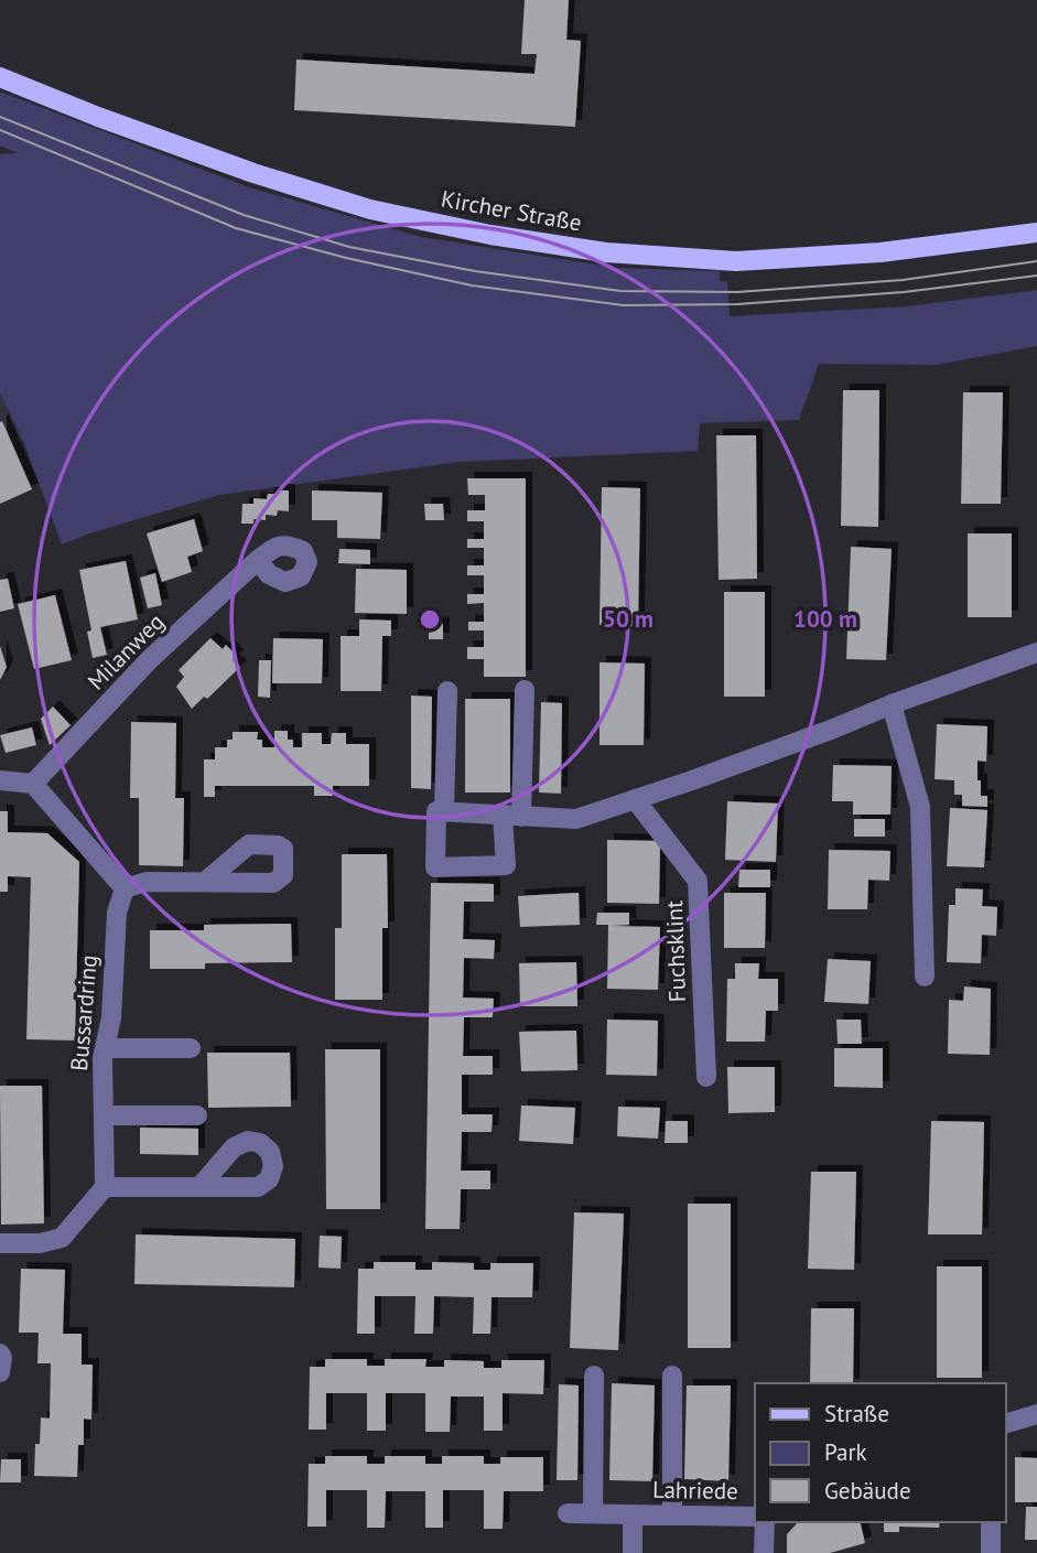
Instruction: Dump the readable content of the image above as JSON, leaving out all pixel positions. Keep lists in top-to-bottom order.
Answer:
{
  "streets": {
    "main road": ["Kircher Straße"],
    "street": [
      "Milanweg",
      "Fuchsklint",
      "Bussardring",
      "Lahriede"
    ]
  },
  "legend": ["Straße", "Park", "Gebäude"],
  "rings": ["50 m", "100 m"]
}
